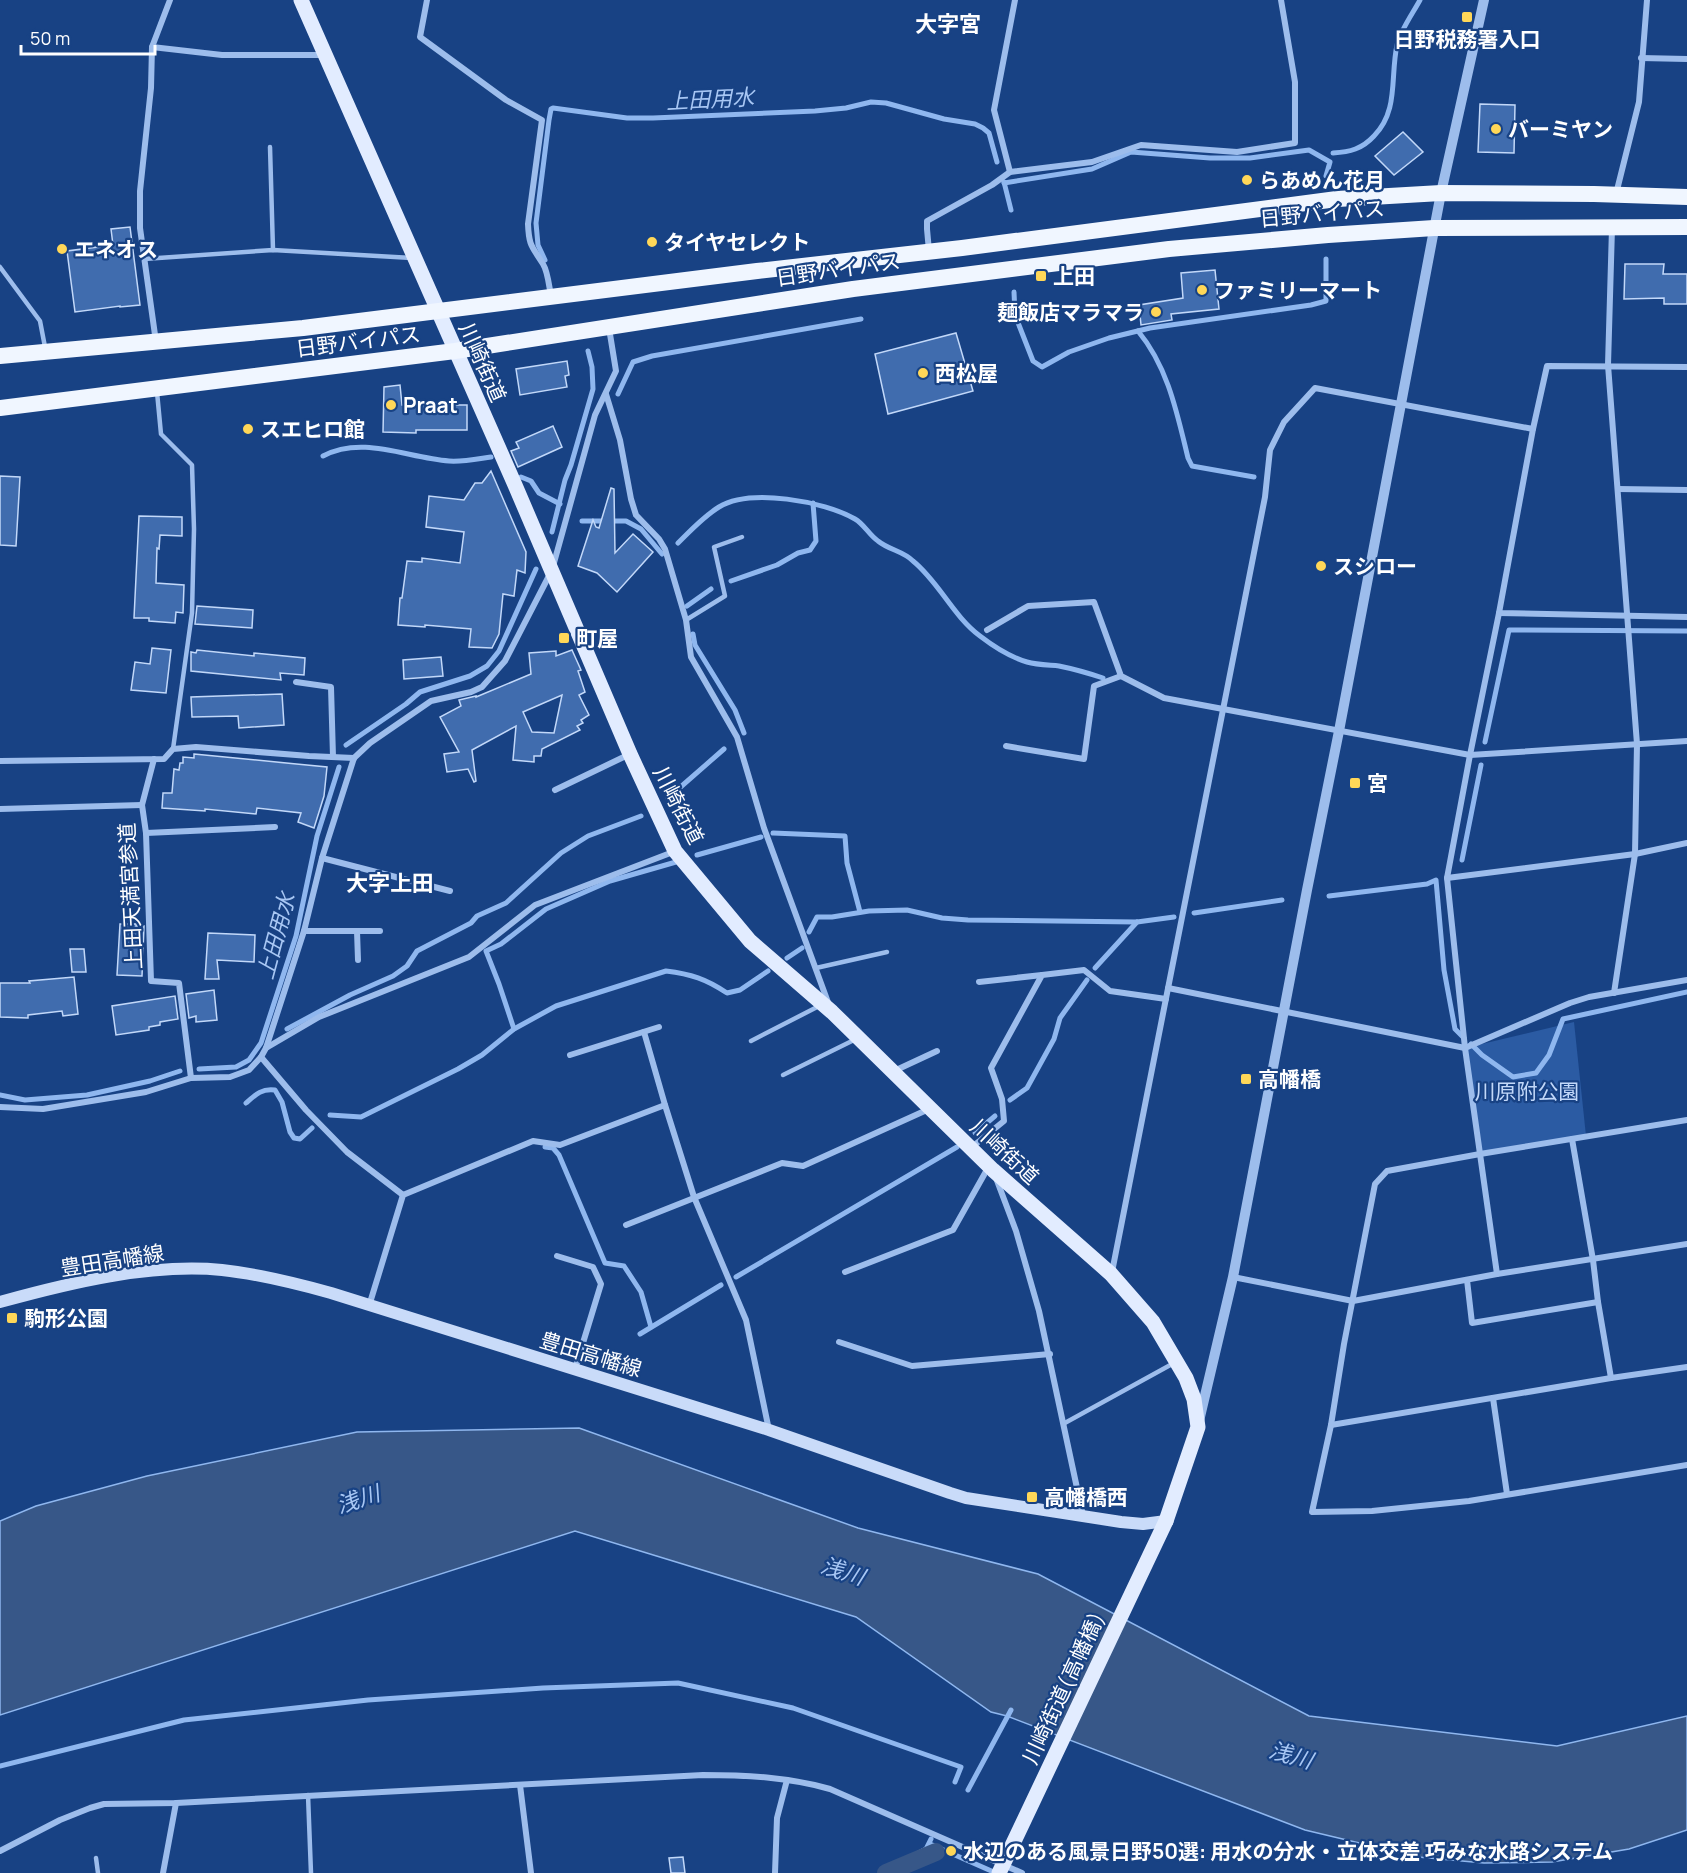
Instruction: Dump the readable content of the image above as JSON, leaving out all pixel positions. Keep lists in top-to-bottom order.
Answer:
{
  "streets": {
    "highway": ["日野バイパス"],
    "main road": ["川崎街道", "豊田高幡線", "川崎街道(高幡橋)"],
    "street": ["上田天満宮参道"]
  },
  "crossings": [
    ["日野バイパス", "川崎街道"],
    ["川崎街道", "豊田高幡線"],
    ["川崎街道", "川崎街道(高幡橋)"],
    ["豊田高幡線", "川崎街道(高幡橋)"]
  ],
  "districts": ["大字宮", "大字上田"],
  "water": ["上田用水", "浅川"],
  "parks": ["川原附公園"],
  "places": {
    "transit": [
      "日野税務署入口",
      "上田",
      "町屋",
      "宮",
      "高幡橋",
      "駒形公園",
      "高幡橋西"
    ],
    "other": [
      "バーミヤン",
      "らあめん花月",
      "タイヤセレクト",
      "エネオス",
      "ファミリーマート",
      "麺飯店マラマラ",
      "西松屋",
      "Praat",
      "スエヒロ館",
      "スシロー",
      "水辺のある風景日野50選: 用水の分水・立体交差 巧みな水路システム"
    ]
  },
  "scale_bar": "50 m"
}
